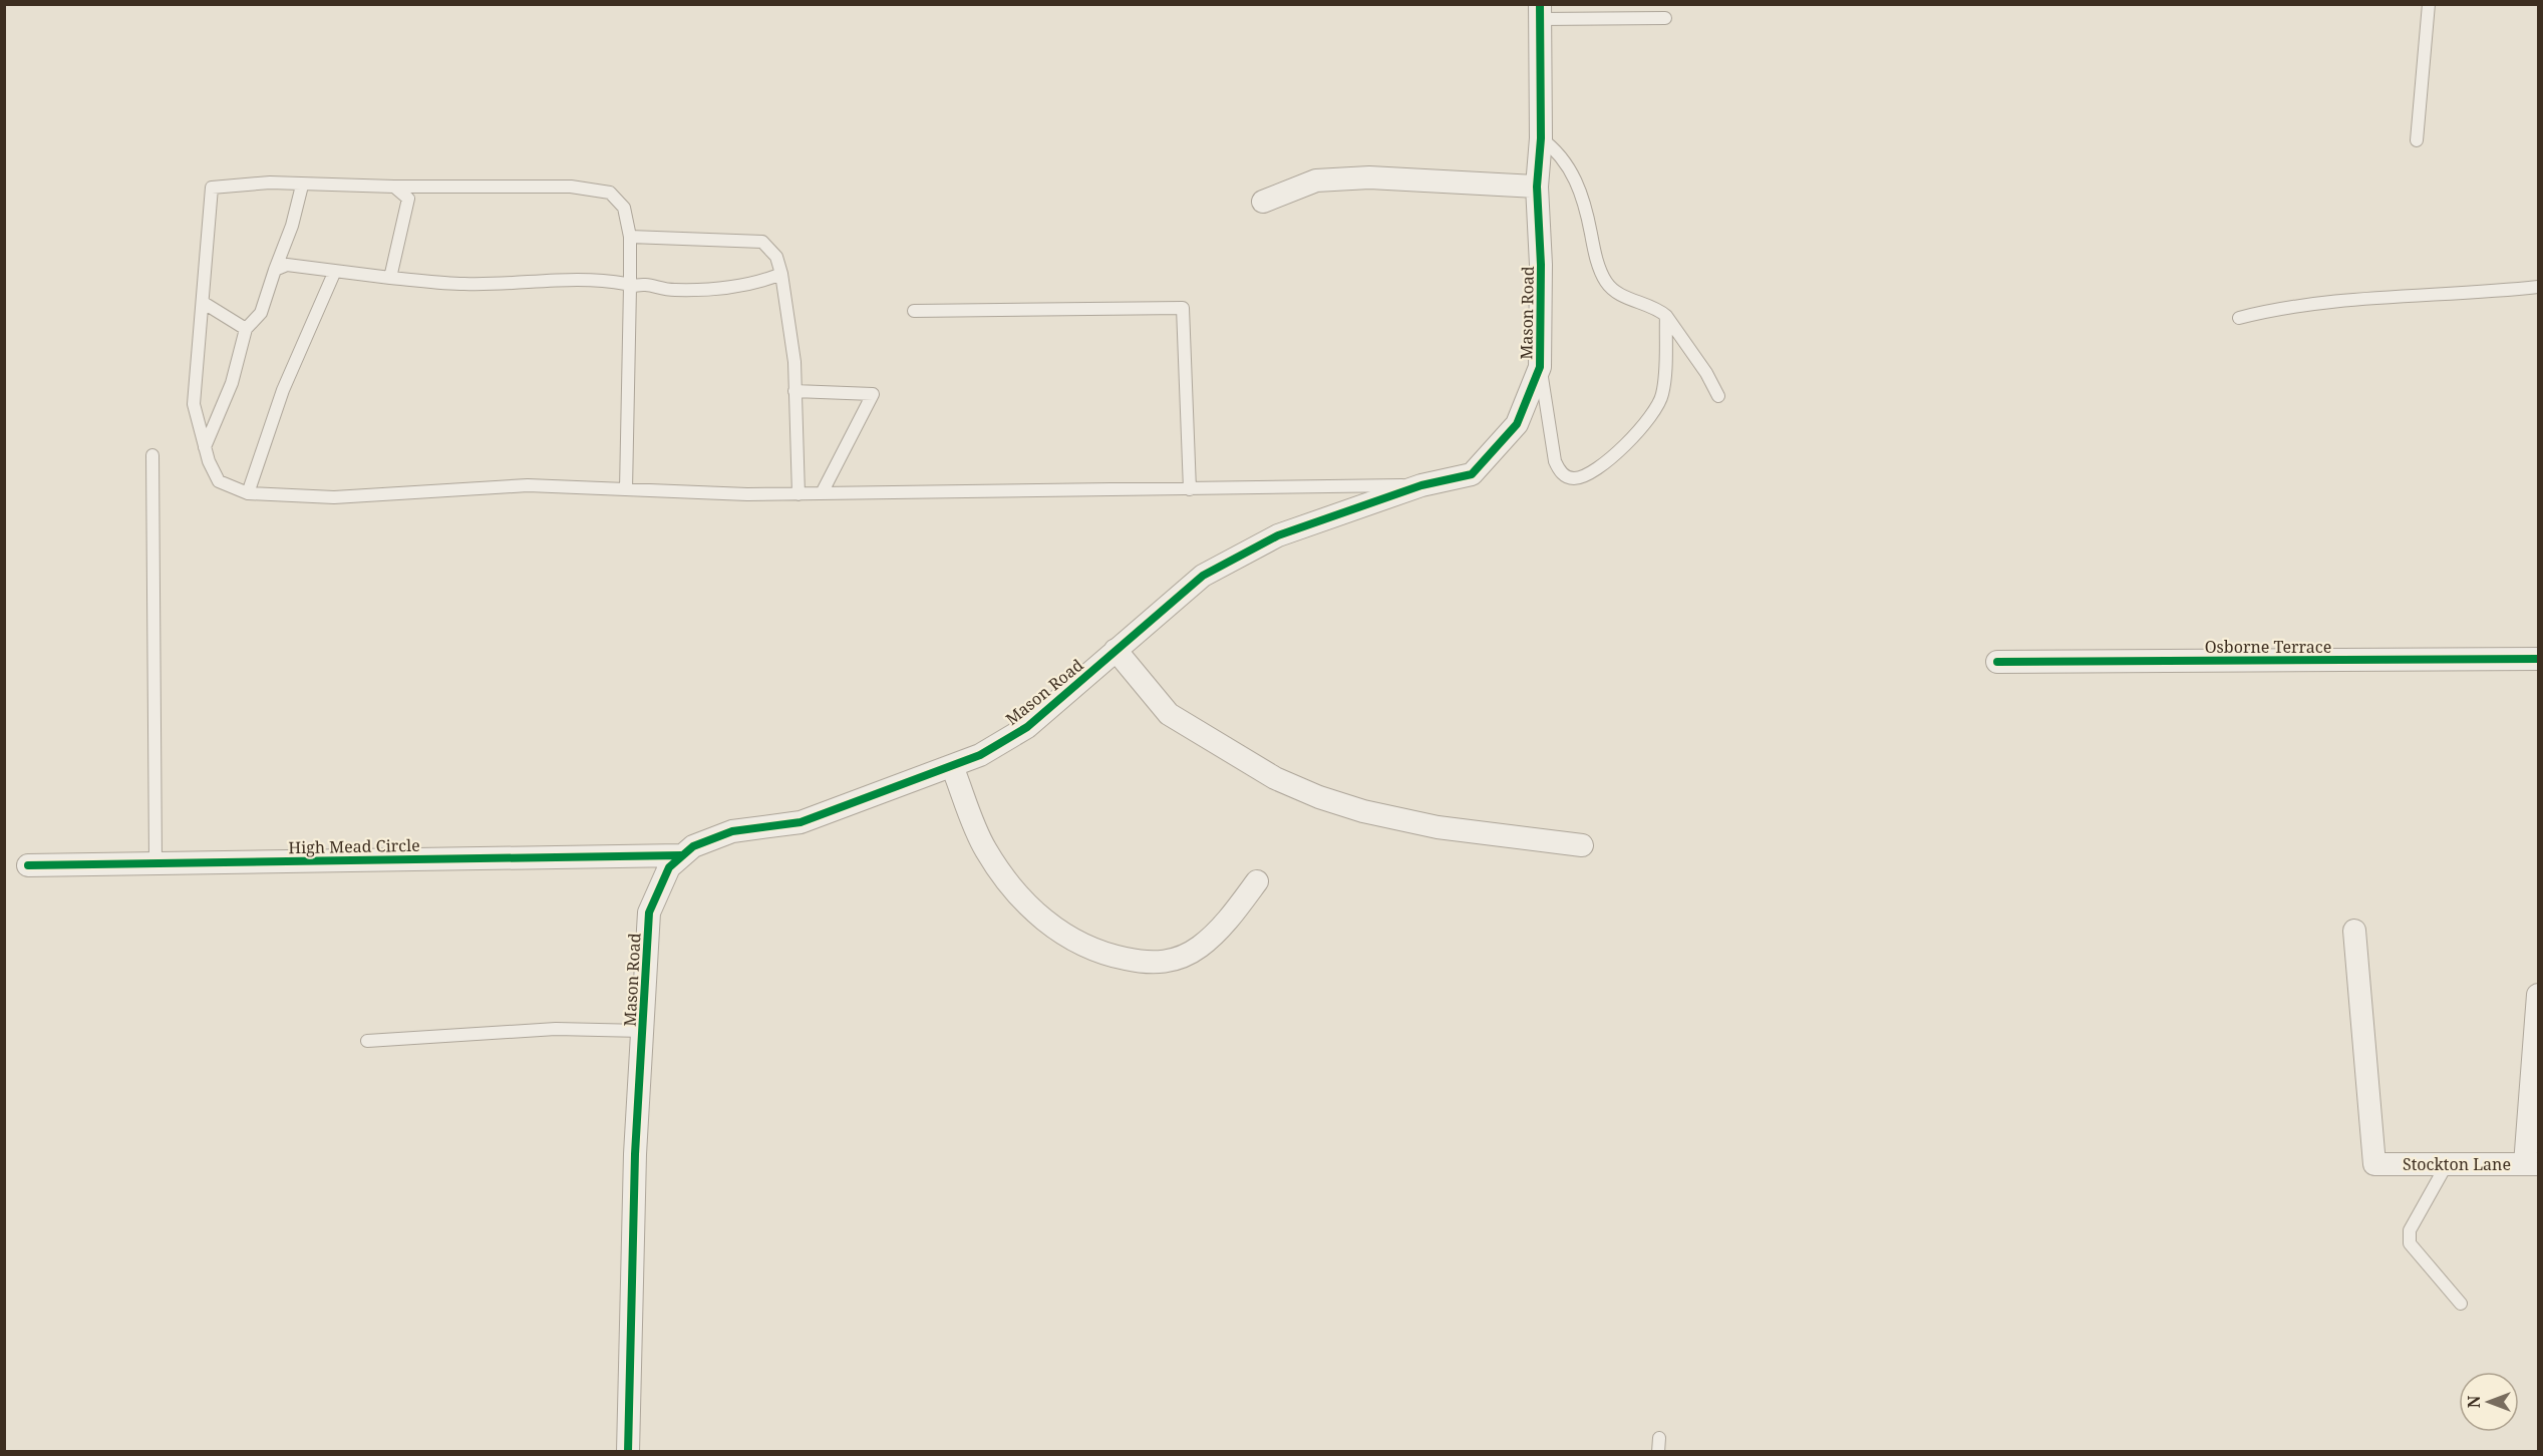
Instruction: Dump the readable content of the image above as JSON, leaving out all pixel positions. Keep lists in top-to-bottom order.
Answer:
{
  "streets": {
    "street": [
      "Mason Road",
      "Osborne Terrace",
      "High Mead Circle",
      "Stockton Lane"
    ]
  },
  "crossings": [
    ["Mason Road", "High Mead Circle"]
  ],
  "north": "left"
}
